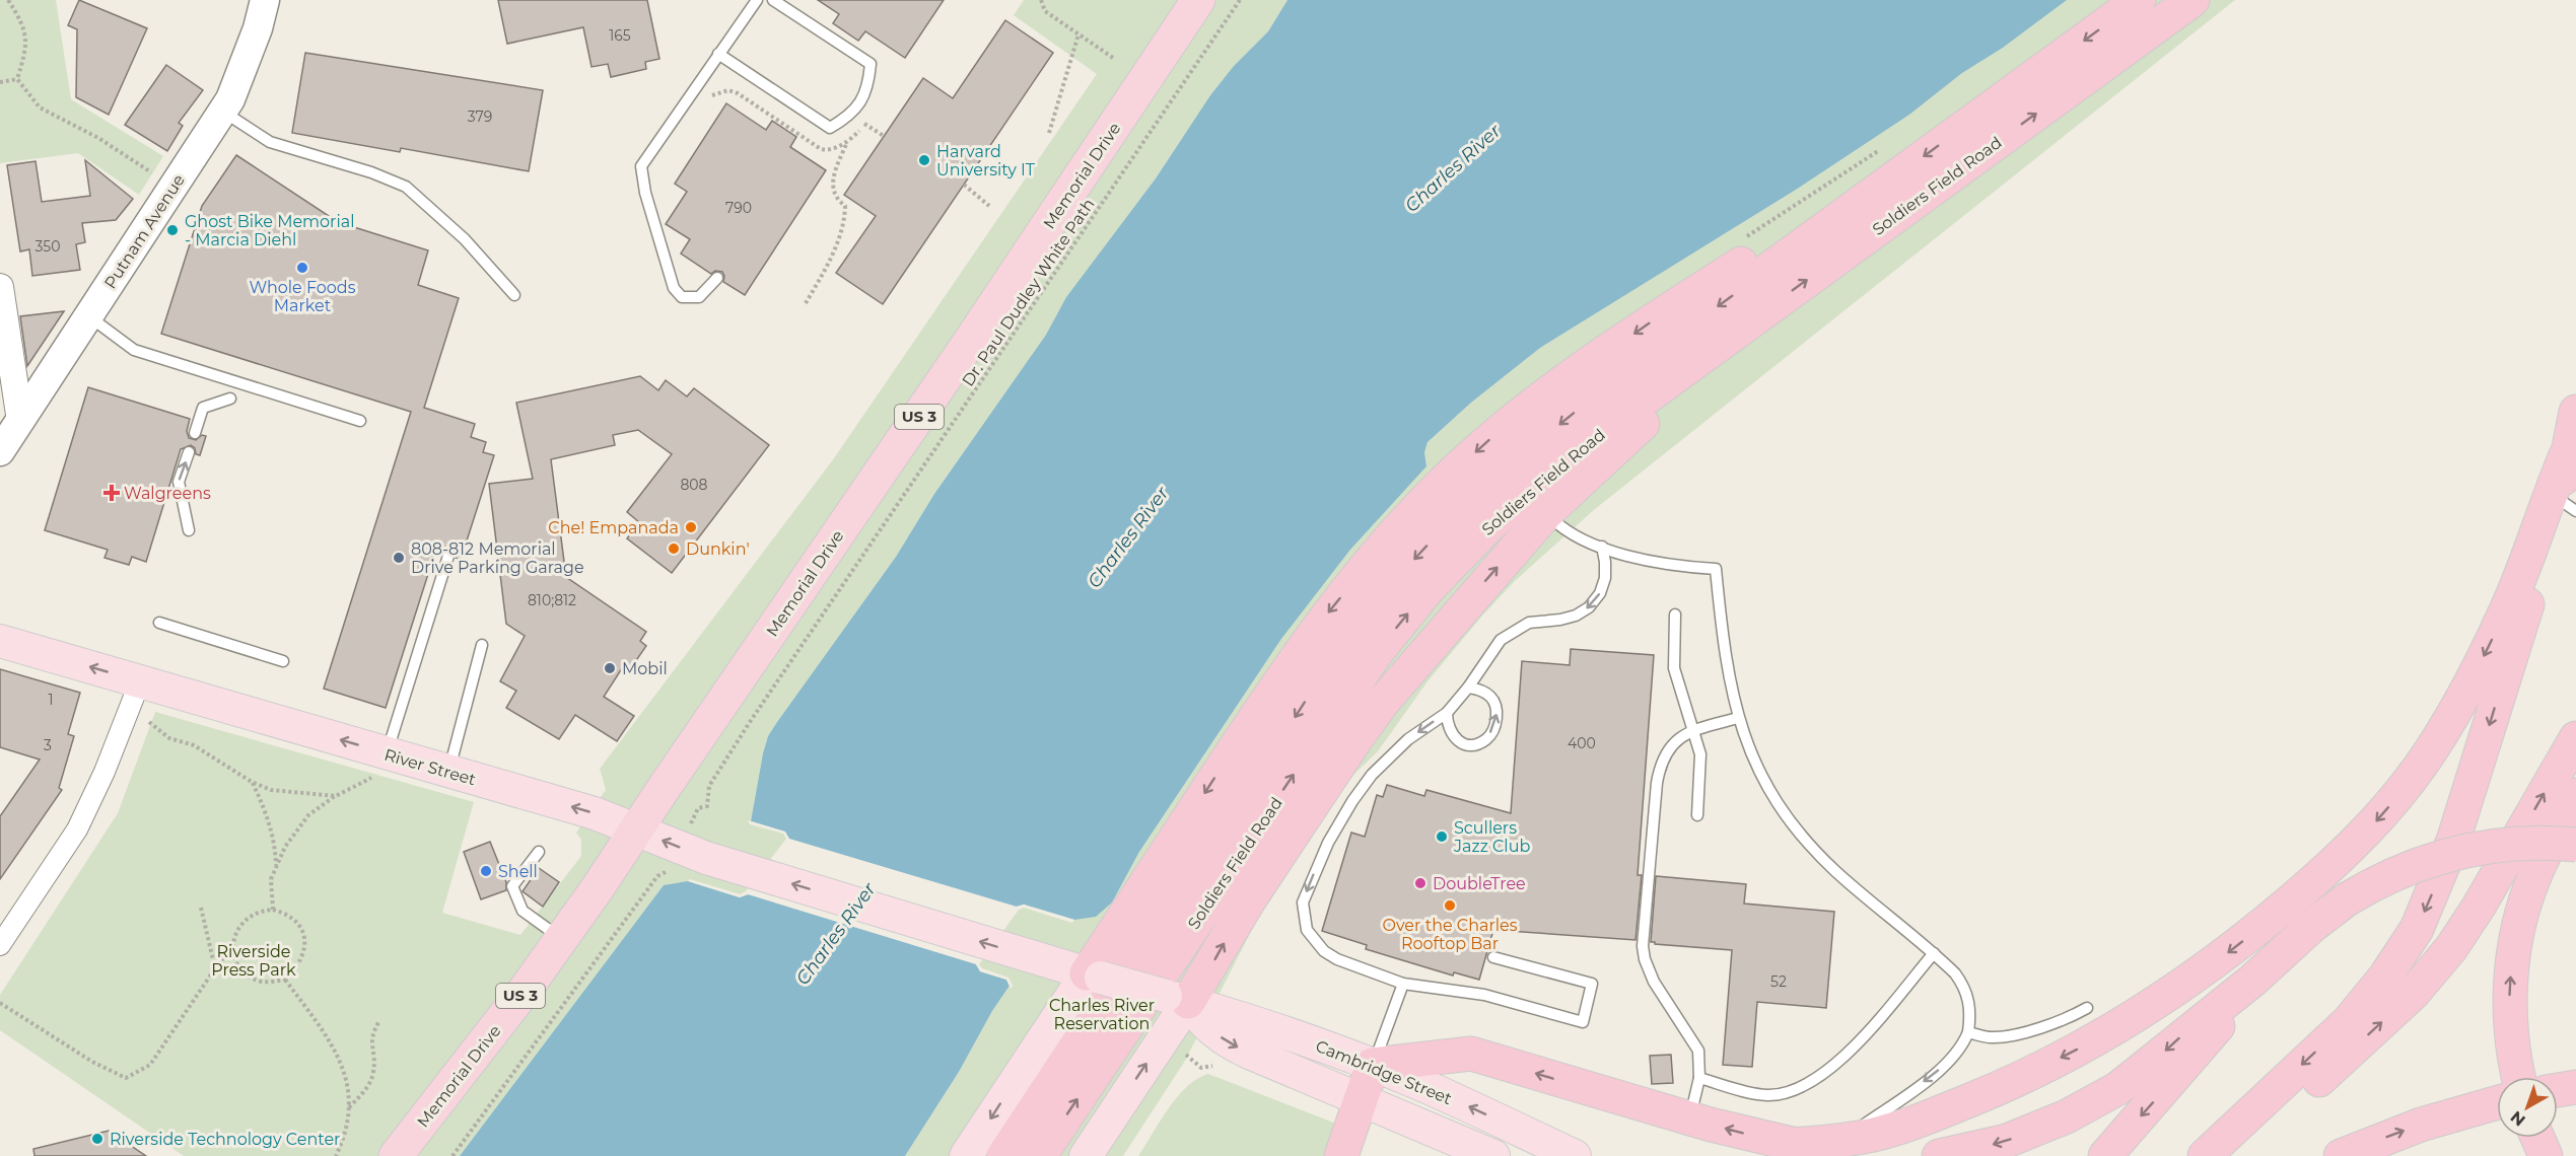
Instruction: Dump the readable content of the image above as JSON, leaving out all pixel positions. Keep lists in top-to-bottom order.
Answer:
{
  "streets": {
    "highway": ["Memorial Drive", "Soldiers Field Road", "US 3"],
    "main road": ["Putnam Avenue", "River Street", "Cambridge Street"],
    "path": ["Dr. Paul Dudley White Path"]
  },
  "crossings": [
    ["Memorial Drive", "River Street"],
    ["River Street", "Cambridge Street"]
  ],
  "one_way": ["River Street"],
  "water": ["Charles River"],
  "parks": ["Riverside Press Park", "Charles River Reservation"],
  "places": {
    "other": [
      "Harvard University IT",
      "Ghost Bike Memorial - Marcia Diehl",
      "Whole Foods Market",
      "Che! Empanada",
      "Dunkin'",
      "808-812 Memorial Drive Parking Garage",
      "Mobil",
      "Scullers Jazz Club",
      "Shell",
      "DoubleTree",
      "Over the Charles Rooftop Bar",
      "Riverside Technology Center"
    ],
    "health": ["Walgreens"]
  },
  "house_numbers": [
    "165",
    "379",
    "790",
    "350",
    "808",
    "810;812",
    "1",
    "400",
    "3",
    "52"
  ],
  "north": "bottom left"
}
